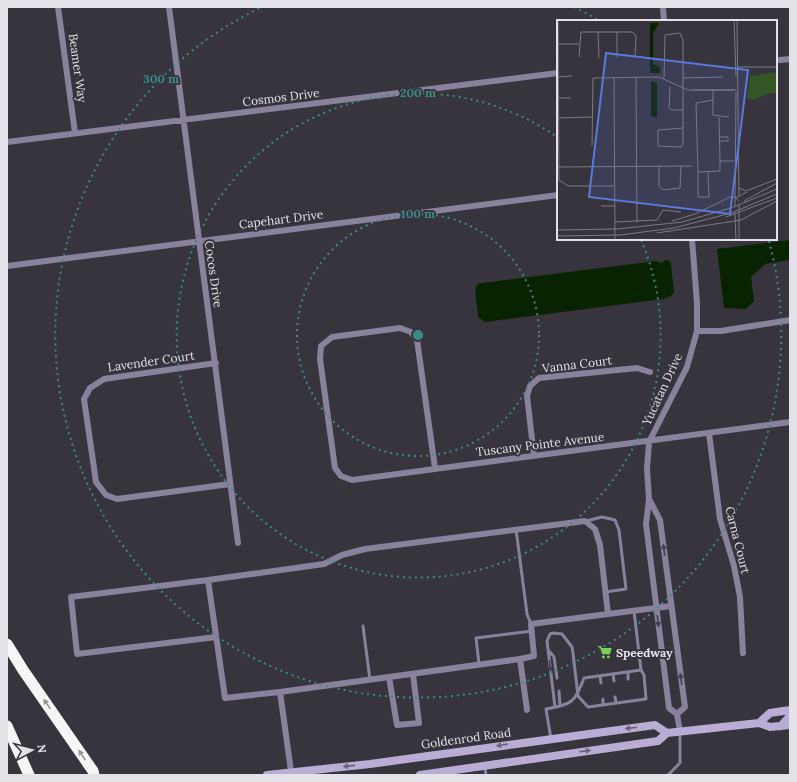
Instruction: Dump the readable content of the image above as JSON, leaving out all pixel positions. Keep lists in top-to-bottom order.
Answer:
{
  "streets": {
    "main road": ["Goldenrod Road"],
    "street": [
      "Beamer Way",
      "Cosmos Drive",
      "Capehart Drive",
      "Cocos Drive",
      "Lavender Court",
      "Vanna Court",
      "Yucatan Drive",
      "Tuscany Pointe Avenue",
      "Carna Court"
    ]
  },
  "crossings": [
    ["Beamer Way", "Cosmos Drive"],
    ["Cosmos Drive", "Cocos Drive"],
    ["Capehart Drive", "Cocos Drive"],
    ["Cocos Drive", "Lavender Court"],
    ["Vanna Court", "Tuscany Pointe Avenue"],
    ["Yucatan Drive", "Tuscany Pointe Avenue"],
    ["Yucatan Drive", "Goldenrod Road"],
    ["Tuscany Pointe Avenue", "Carna Court"]
  ],
  "places": {
    "supermarket": ["Speedway"]
  },
  "north": "right",
  "rings": ["300 m", "200 m", "100 m"]
}
